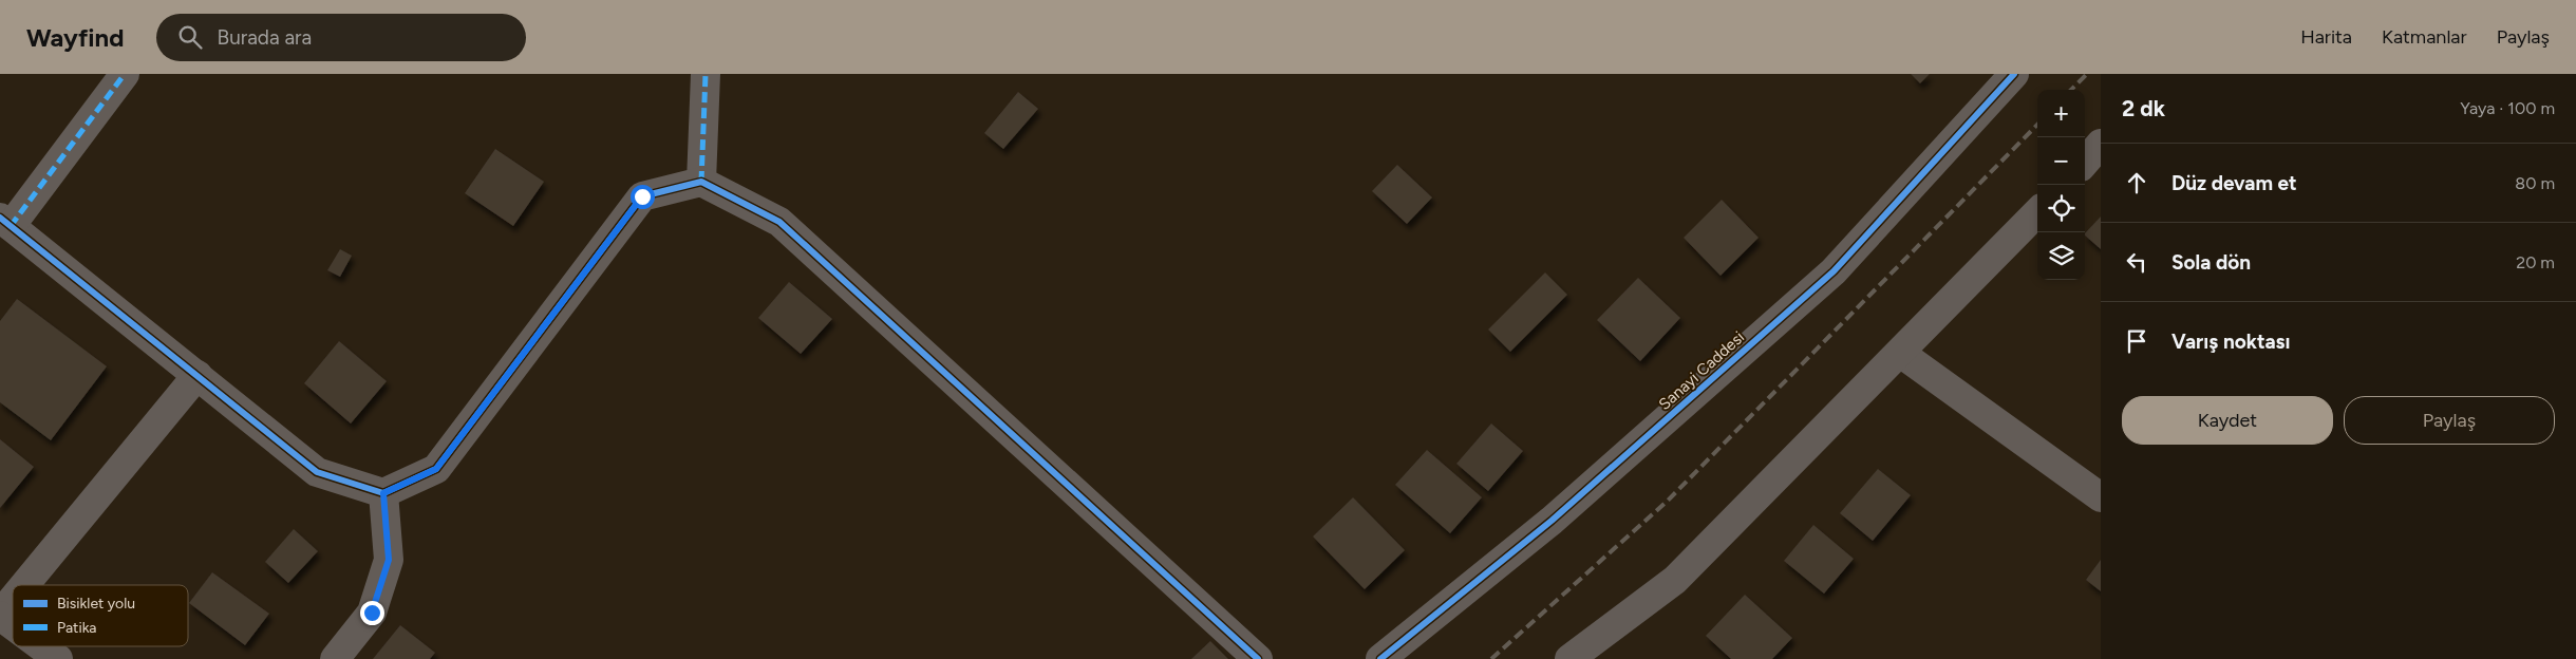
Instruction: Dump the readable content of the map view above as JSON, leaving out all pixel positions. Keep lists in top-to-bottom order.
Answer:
{
  "streets": {
    "street": ["Sanayi Caddesi"]
  },
  "legend": ["Bisiklet yolu", "Patika"],
  "page": {
    "header": "Wayfind",
    "search": "Burada ara",
    "nav": ["Harita", "Katmanlar", "Paylaş"],
    "heading": ["2 dk", "Yaya · 100 m"],
    "map_buttons": ["+", "−"],
    "list": [
      ["Düz devam et", "80 m"],
      ["Sola dön", "20 m"],
      "Varış noktası"
    ],
    "buttons": ["Kaydet", "Paylaş"]
  }
}
